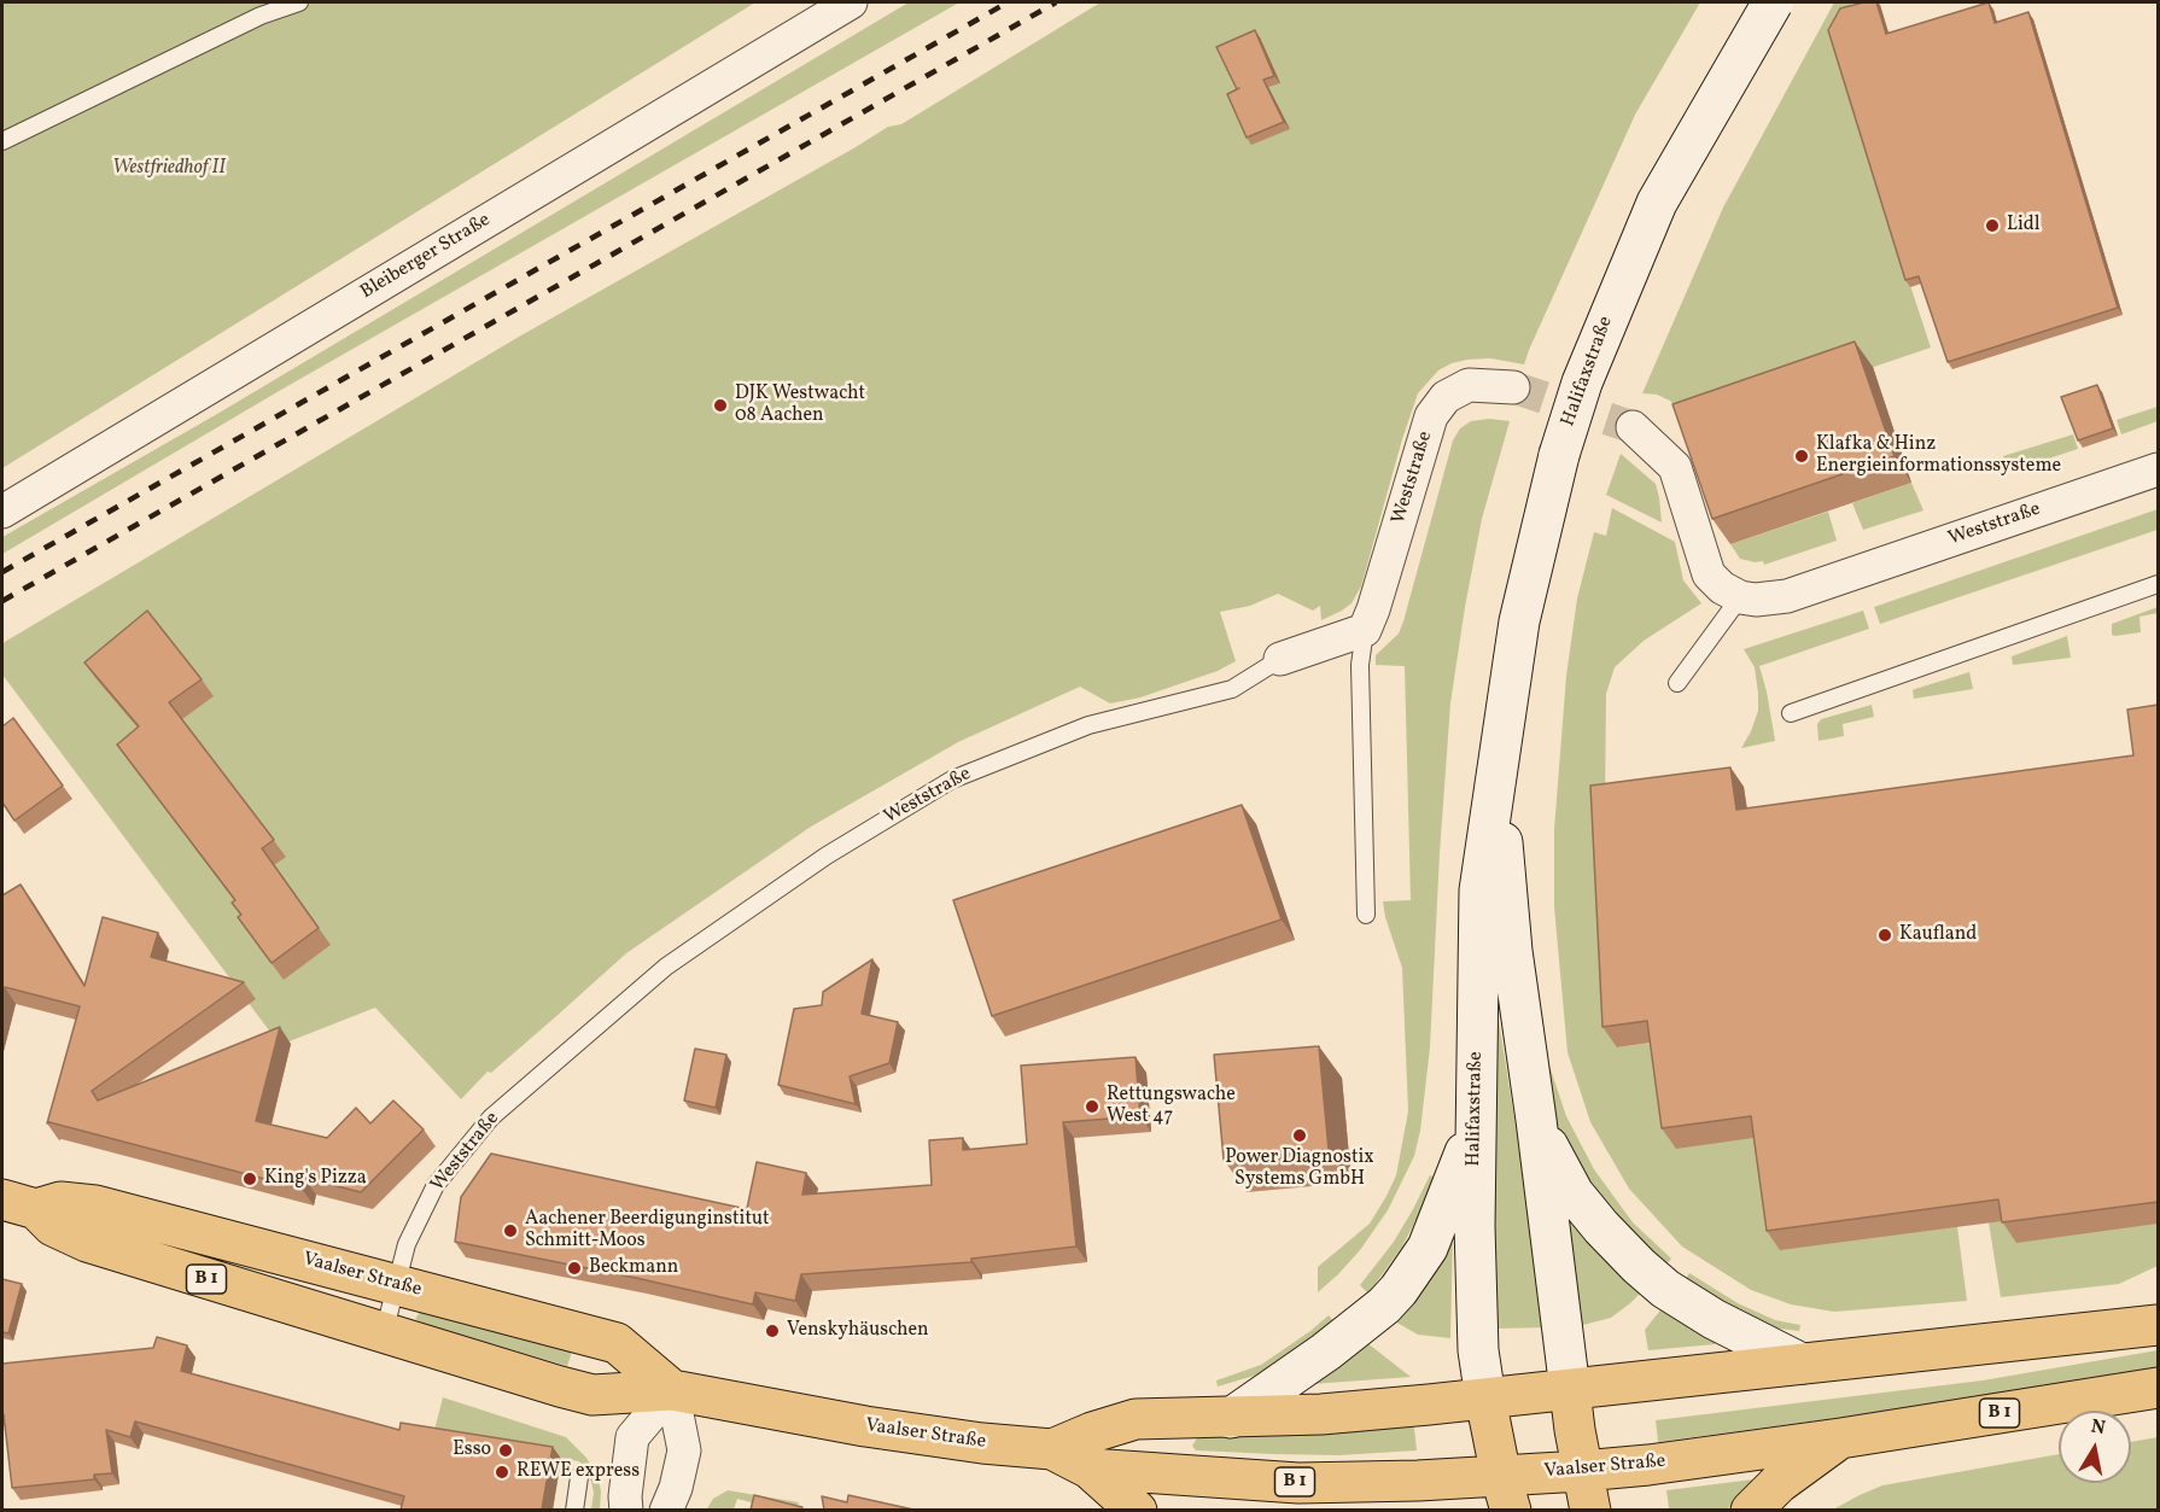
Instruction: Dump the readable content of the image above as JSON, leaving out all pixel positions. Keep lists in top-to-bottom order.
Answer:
{
  "streets": {
    "main road": ["Halifaxstraße", "Vaalser Straße", "B 1"],
    "street": ["Bleiberger Straße", "Weststraße"]
  },
  "crossings": [
    ["Halifaxstraße", "Vaalser Straße"],
    ["Weststraße", "Vaalser Straße"]
  ],
  "parks": ["Westfriedhof II"],
  "places": [
    "Lidl",
    "DJK Westwacht 08 Aachen",
    "Klafka & Hinz Energieinformationssysteme",
    "Kaufland",
    "Rettungswache West 47",
    "Power Diagnostix Systems GmbH",
    "King's Pizza",
    "Aachener Beerdigunginstitut Schmitt-Moos",
    "Beckmann",
    "Venskyhäuschen",
    "Esso",
    "REWE express"
  ],
  "north": "top"
}
